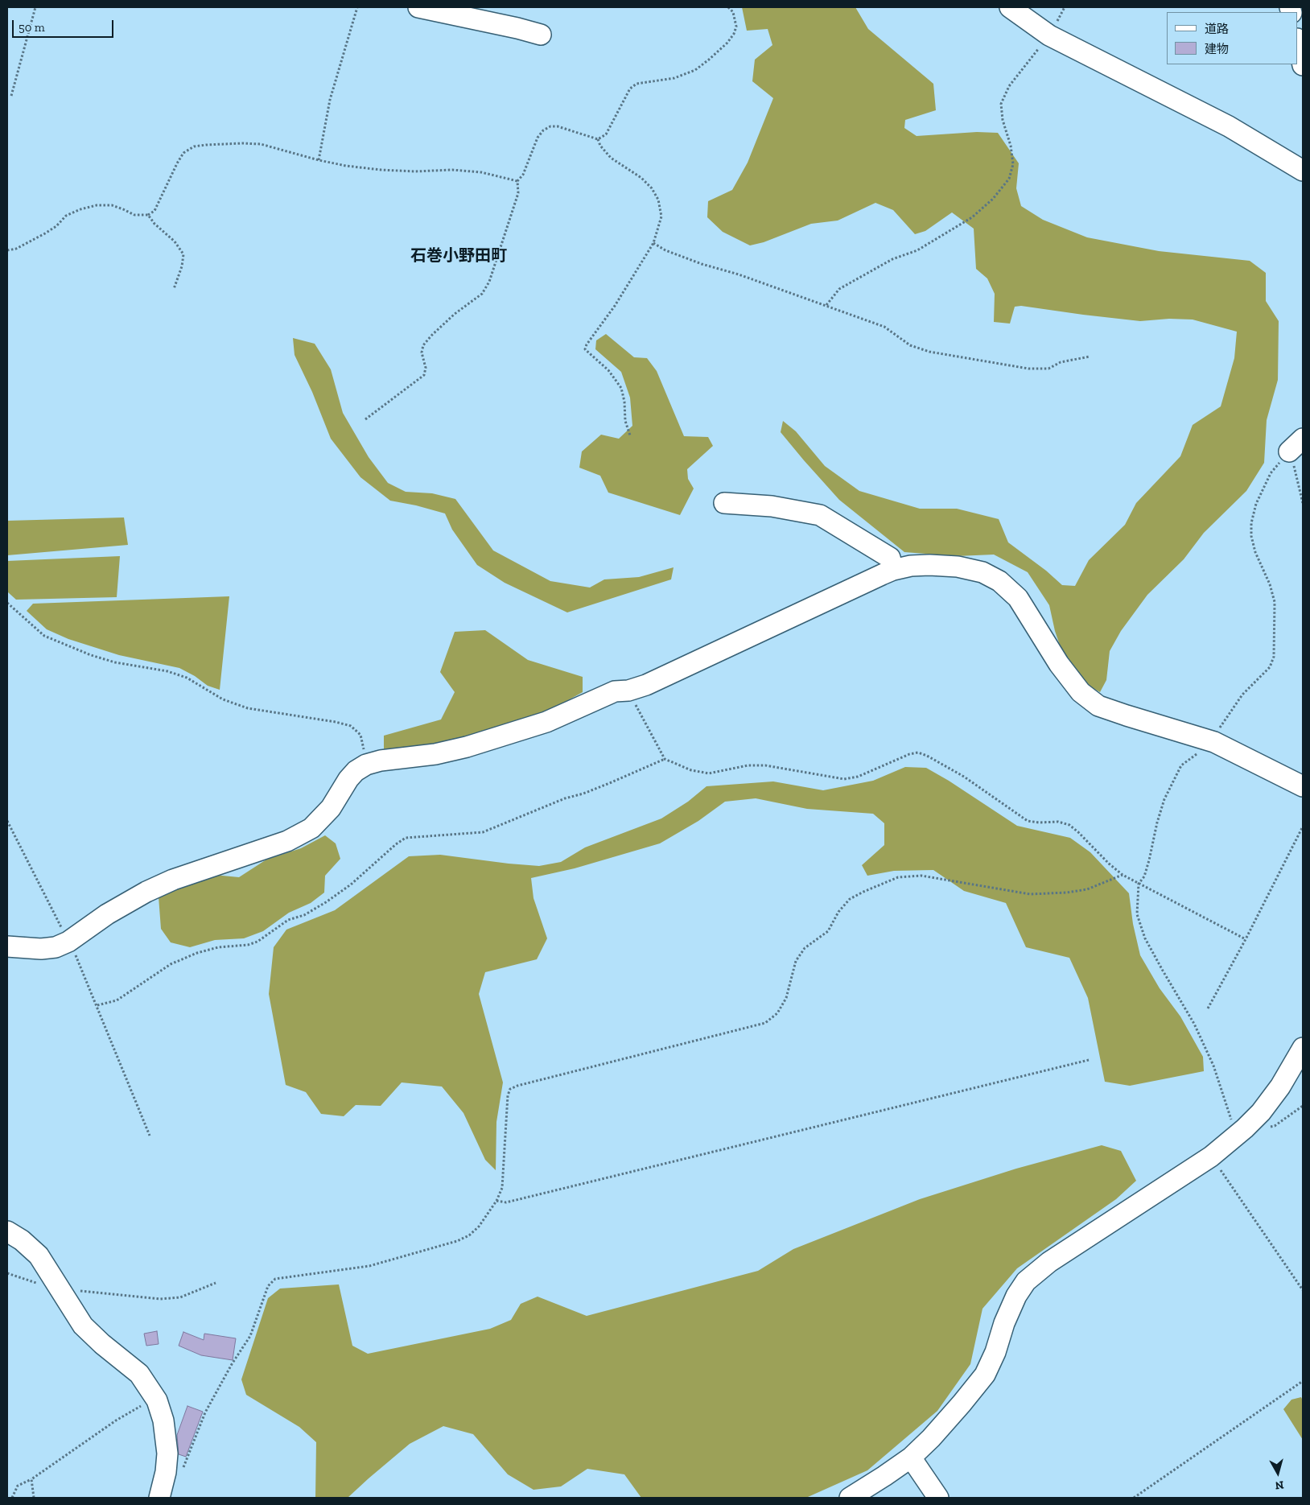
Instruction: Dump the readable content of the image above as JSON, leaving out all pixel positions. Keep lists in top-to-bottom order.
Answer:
{
  "districts": ["石巻小野田町"],
  "legend": ["道路", "建物"],
  "scale_bar": "50 m",
  "north": "bottom"
}
